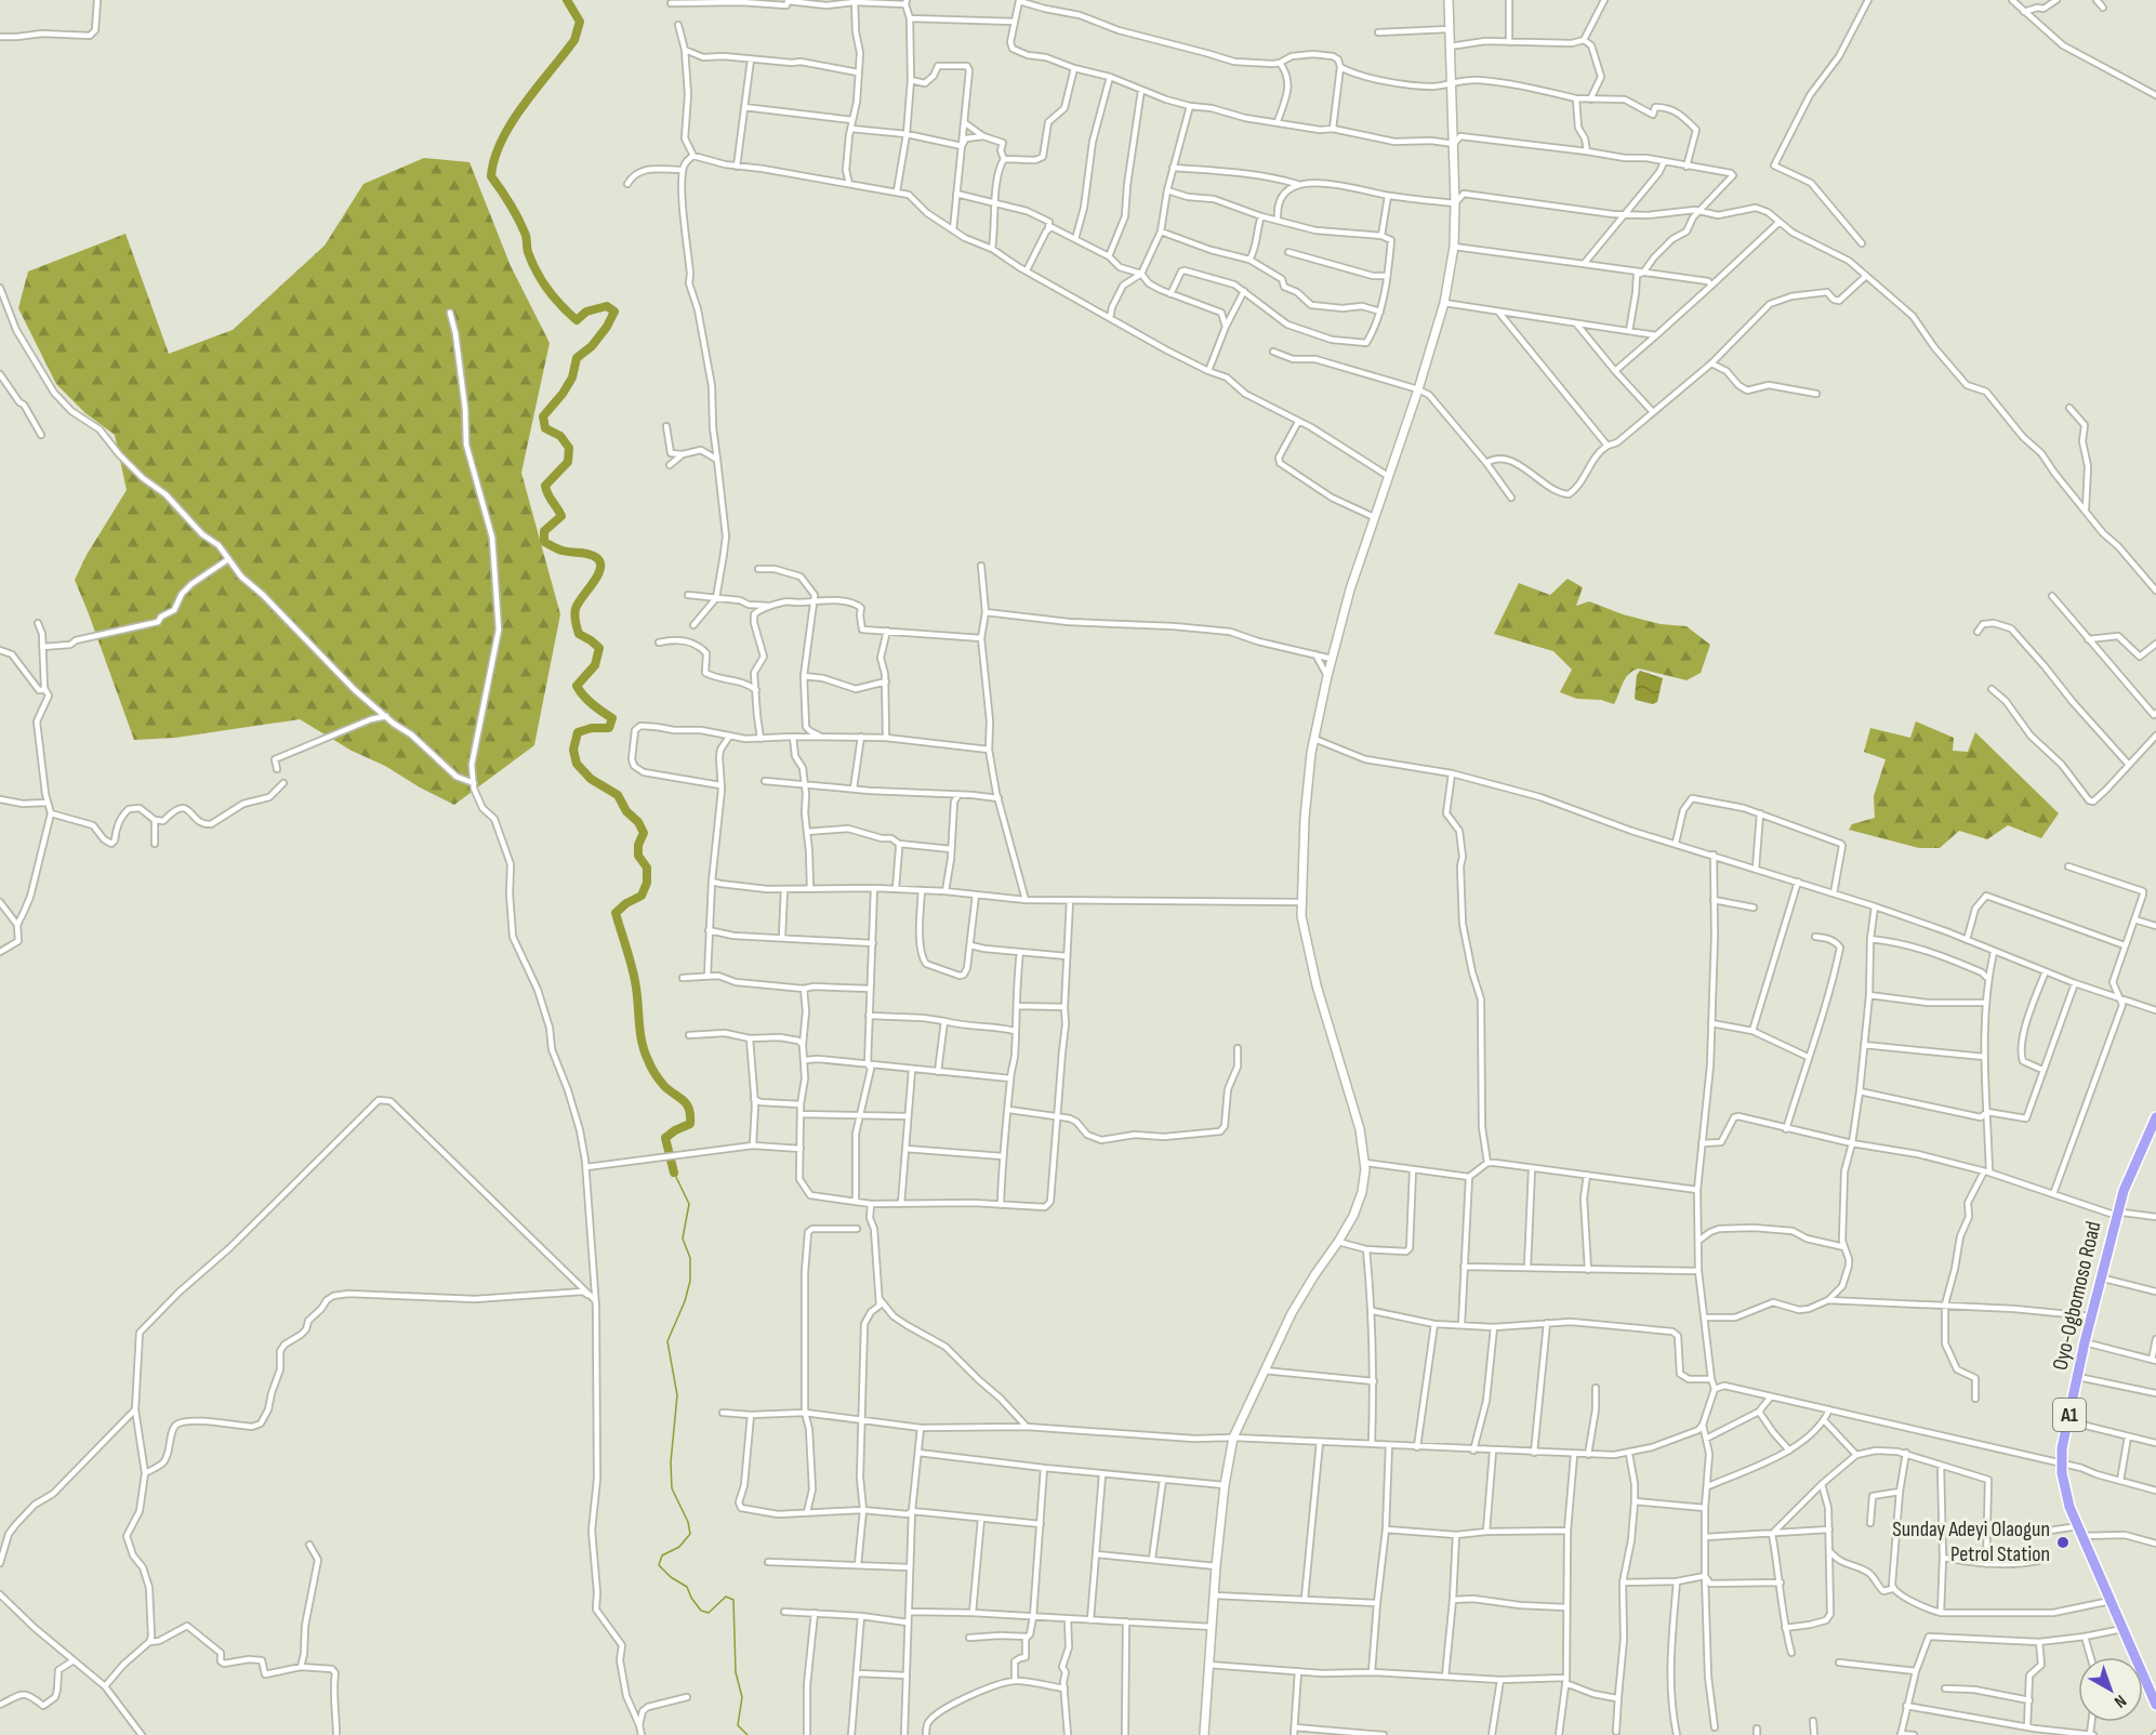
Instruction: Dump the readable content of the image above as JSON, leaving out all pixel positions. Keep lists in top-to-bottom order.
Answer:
{
  "streets": {
    "highway": ["Oyo-Ogbomoso Road", "A1"]
  },
  "places": ["Sunday Adeyi Olaogun Petrol Station"],
  "north": "bottom right"
}
